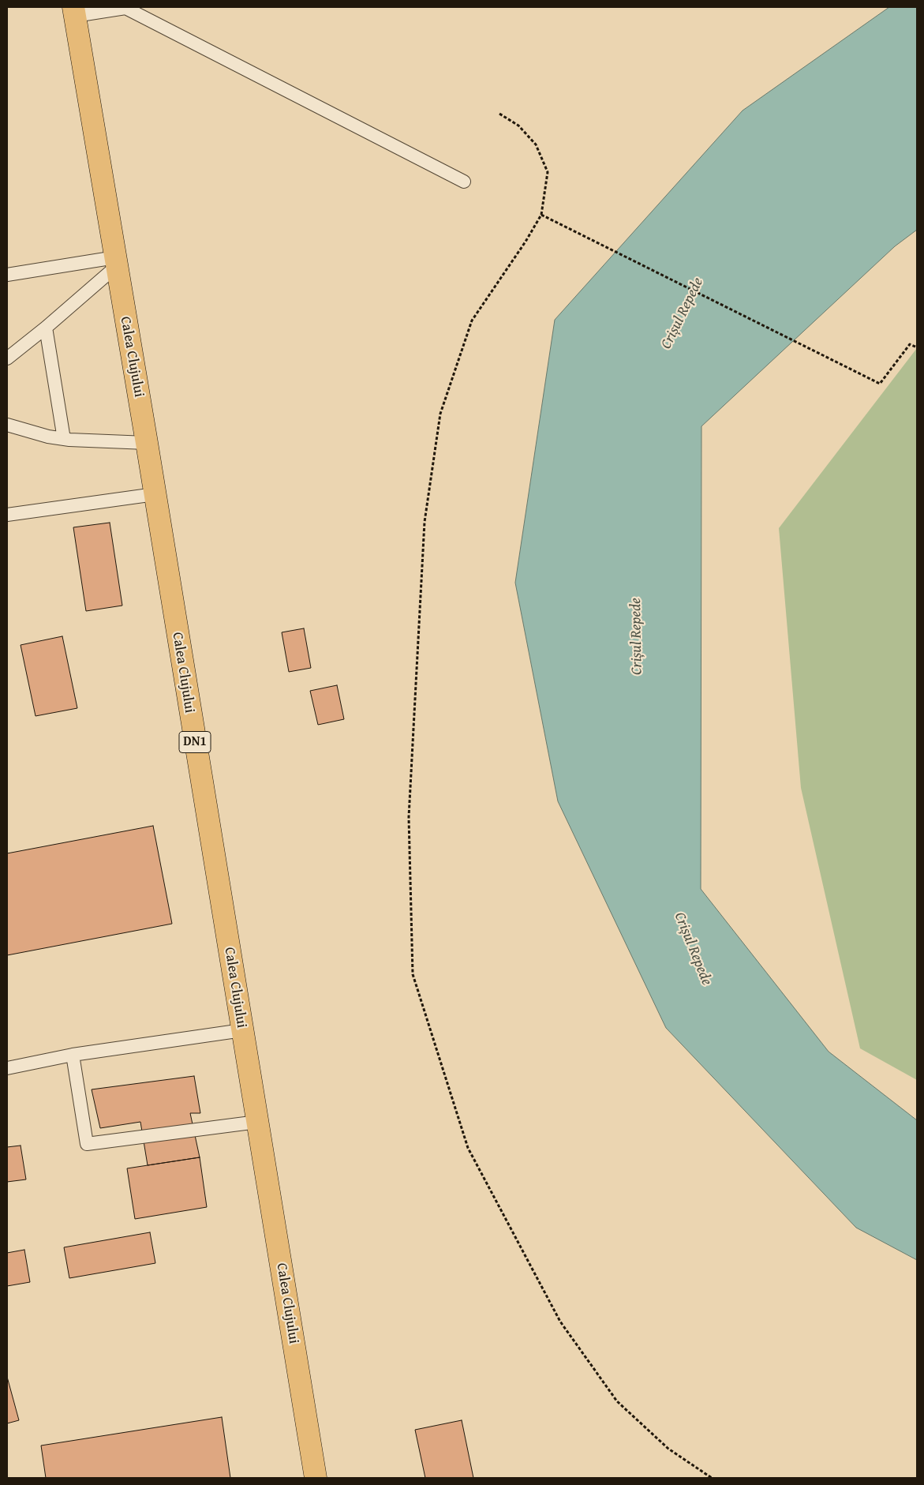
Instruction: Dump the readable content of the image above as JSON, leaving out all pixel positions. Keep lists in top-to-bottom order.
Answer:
{
  "streets": {
    "main road": ["Calea Clujului", "DN1"]
  },
  "water": ["Crișul Repede"]
}
